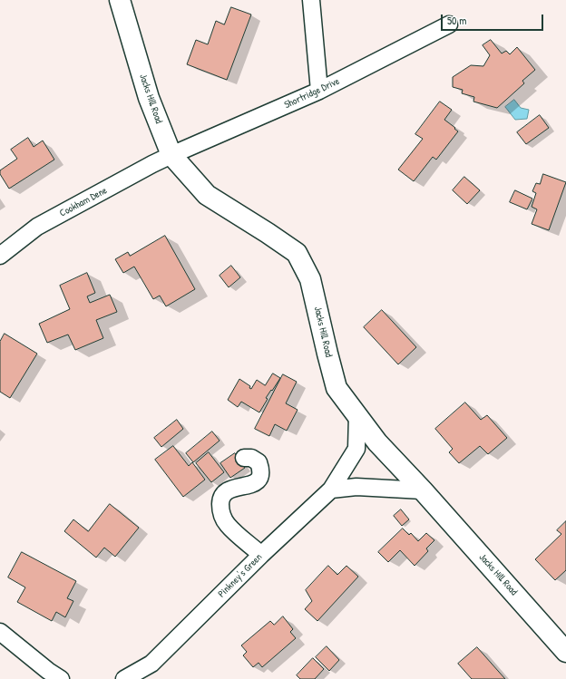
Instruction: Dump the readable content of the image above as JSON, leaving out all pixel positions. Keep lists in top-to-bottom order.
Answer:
{
  "streets": {
    "street": [
      "Shortridge Drive",
      "Jacks Hill Road",
      "Cookham Dene",
      "Pinkney's Green"
    ]
  },
  "crossings": [
    ["Shortridge Drive", "Jacks Hill Road"],
    ["Shortridge Drive", "Cookham Dene"],
    ["Jacks Hill Road", "Cookham Dene"],
    ["Jacks Hill Road", "Pinkney's Green"]
  ],
  "scale_bar": "50 m"
}
